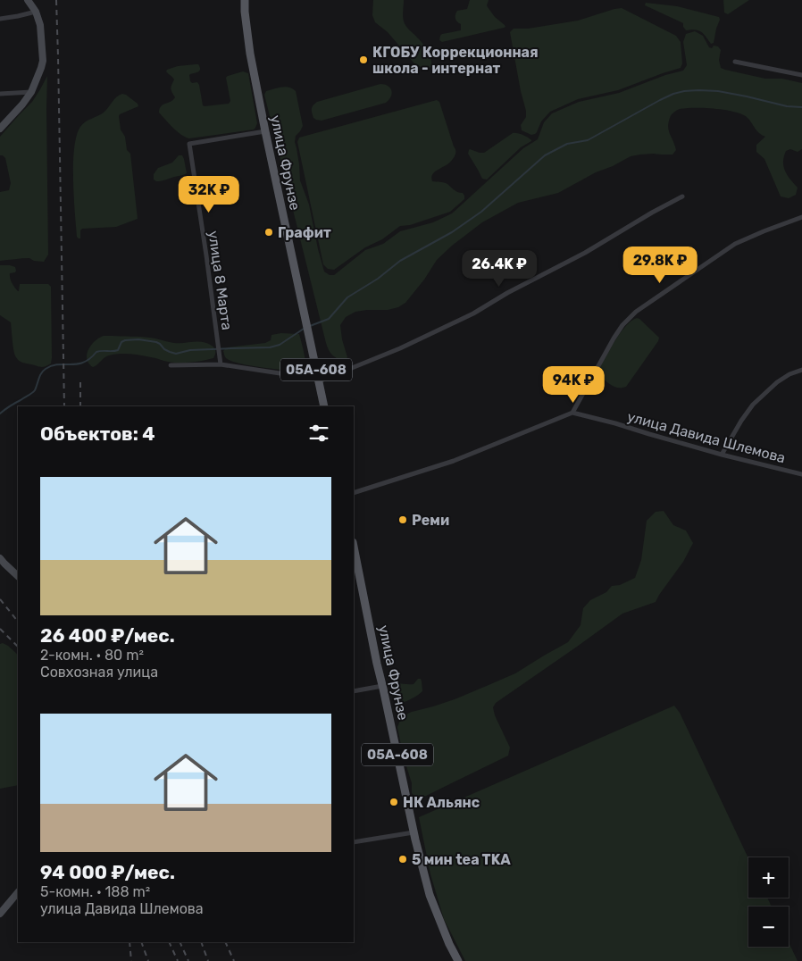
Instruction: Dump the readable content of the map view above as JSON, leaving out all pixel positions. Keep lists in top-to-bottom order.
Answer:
{
  "streets": {
    "main road": ["улица Фрунзе", "05А-608"],
    "street": ["улица 8 Марта", "улица Давида Шлемова"]
  },
  "crossings": [
    ["улица Фрунзе", "улица 8 Марта"]
  ],
  "places": [
    "КГОБУ Коррекционная школа - интернат",
    "Графит",
    "Реми",
    "НК Альянс",
    "5 мин tea TKA"
  ],
  "page": {
    "price": [
      "32K ₽",
      "29.8K ₽",
      "26.4K ₽",
      "94K ₽"
    ],
    "heading": "Объектов: 4",
    "list": [
      {
        "name": "26 400 ₽/мес.",
        "note": "2-комн. · 80 m² · Совхозная улица"
      },
      {
        "name": "94 000 ₽/мес.",
        "note": "5-комн. · 188 m² · улица Давида Шлемова"
      }
    ],
    "map_buttons": ["+", "−"]
  }
}
